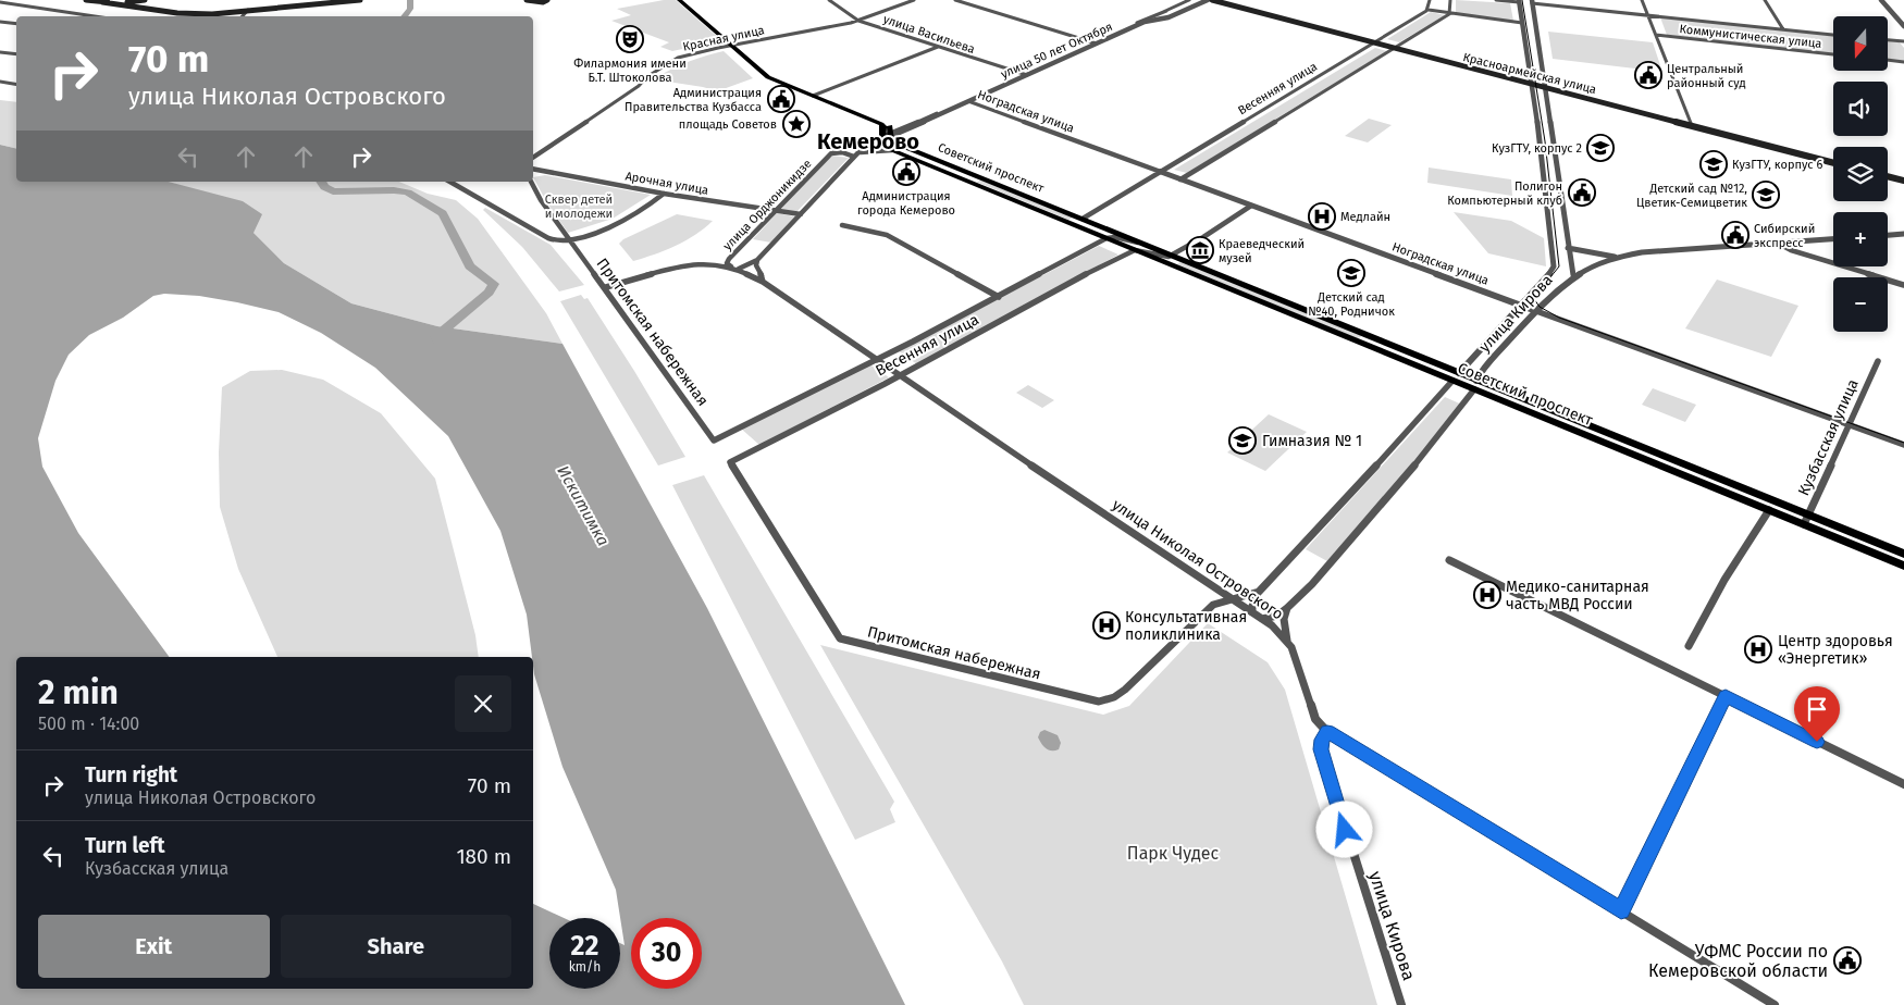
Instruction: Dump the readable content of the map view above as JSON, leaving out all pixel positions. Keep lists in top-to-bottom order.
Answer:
{
  "streets": {
    "main road": ["Красноармейская улица", "Советский проспект"],
    "street": [
      "улица Васильева",
      "Коммунистическая улица",
      "Красная улица",
      "улица 50 лет Октября",
      "Весенняя улица",
      "Ноградская улица",
      "Арочная улица",
      "улица Орджоникидзе",
      "улица Кирова",
      "Притомская набережная",
      "Кузбасская улица",
      "улица Николая Островского"
    ]
  },
  "crossings": [
    ["улица Васильева", "Красная улица"],
    ["улица Васильева", "улица 50 лет Октября"],
    ["Красная улица", "Советский проспект"],
    ["улица 50 лет Октября", "Красноармейская улица"],
    ["улица 50 лет Октября", "Ноградская улица"],
    ["улица 50 лет Октября", "Советский проспект"],
    ["Красноармейская улица", "Весенняя улица"],
    ["Весенняя улица", "Ноградская улица"],
    ["Весенняя улица", "Советский проспект"],
    ["Весенняя улица", "Притомская набережная"],
    ["Весенняя улица", "улица Николая Островского"],
    ["Ноградская улица", "улица Кирова"],
    ["Ноградская улица", "Кузбасская улица"],
    ["Советский проспект", "улица Кирова"],
    ["Советский проспект", "Кузбасская улица"],
    ["Арочная улица", "улица Орджоникидзе"],
    ["улица Орджоникидзе", "улица Николая Островского"],
    ["улица Кирова", "улица Николая Островского"],
    ["Притомская набережная", "улица Николая Островского"]
  ],
  "districts": ["Кемерово"],
  "water": ["Искитимка"],
  "parks": ["Сквер детей и молодежи", "Парк Чудес"],
  "places": {
    "theatre": ["Филармония имени Б.Т. Штоколова"],
    "public building": [
      "Центральный районный суд",
      "Администрация Правительства Кузбасса",
      "Администрация города Кемерово",
      "Полигон Компьютерный клуб",
      "Сибирский экспресс",
      "УФМС России по Кемеровской области"
    ],
    "place": ["площадь Советов"],
    "school or university": [
      "КузГТУ, корпус 2",
      "КузГТУ, корпус 6",
      "Детский сад №12, Цветик-Семицветик",
      "Детский сад №40, Родничок",
      "Гимназия № 1"
    ],
    "hospital": [
      "Медлайн",
      "Медико-санитарная часть МВД России",
      "Консультативная поликлиника",
      "Центр здоровья «Энергетик»"
    ],
    "museum": ["Краеведческий музей"]
  },
  "north": "bottom",
  "page": {
    "map_buttons": ["+", "−"],
    "turn": ["70 m", "улица Николая Островского"],
    "heading": ["2 min", "500 m · 14:00"],
    "list": [
      {
        "name": "Turn right",
        "note": "улица Николая Островского",
        "value": "70 m"
      },
      {
        "name": "Turn left",
        "note": "Кузбасская улица",
        "value": "180 m"
      }
    ],
    "buttons": ["Exit", "Share"],
    "speed": "22 km/h",
    "limit": "30"
  }
}
